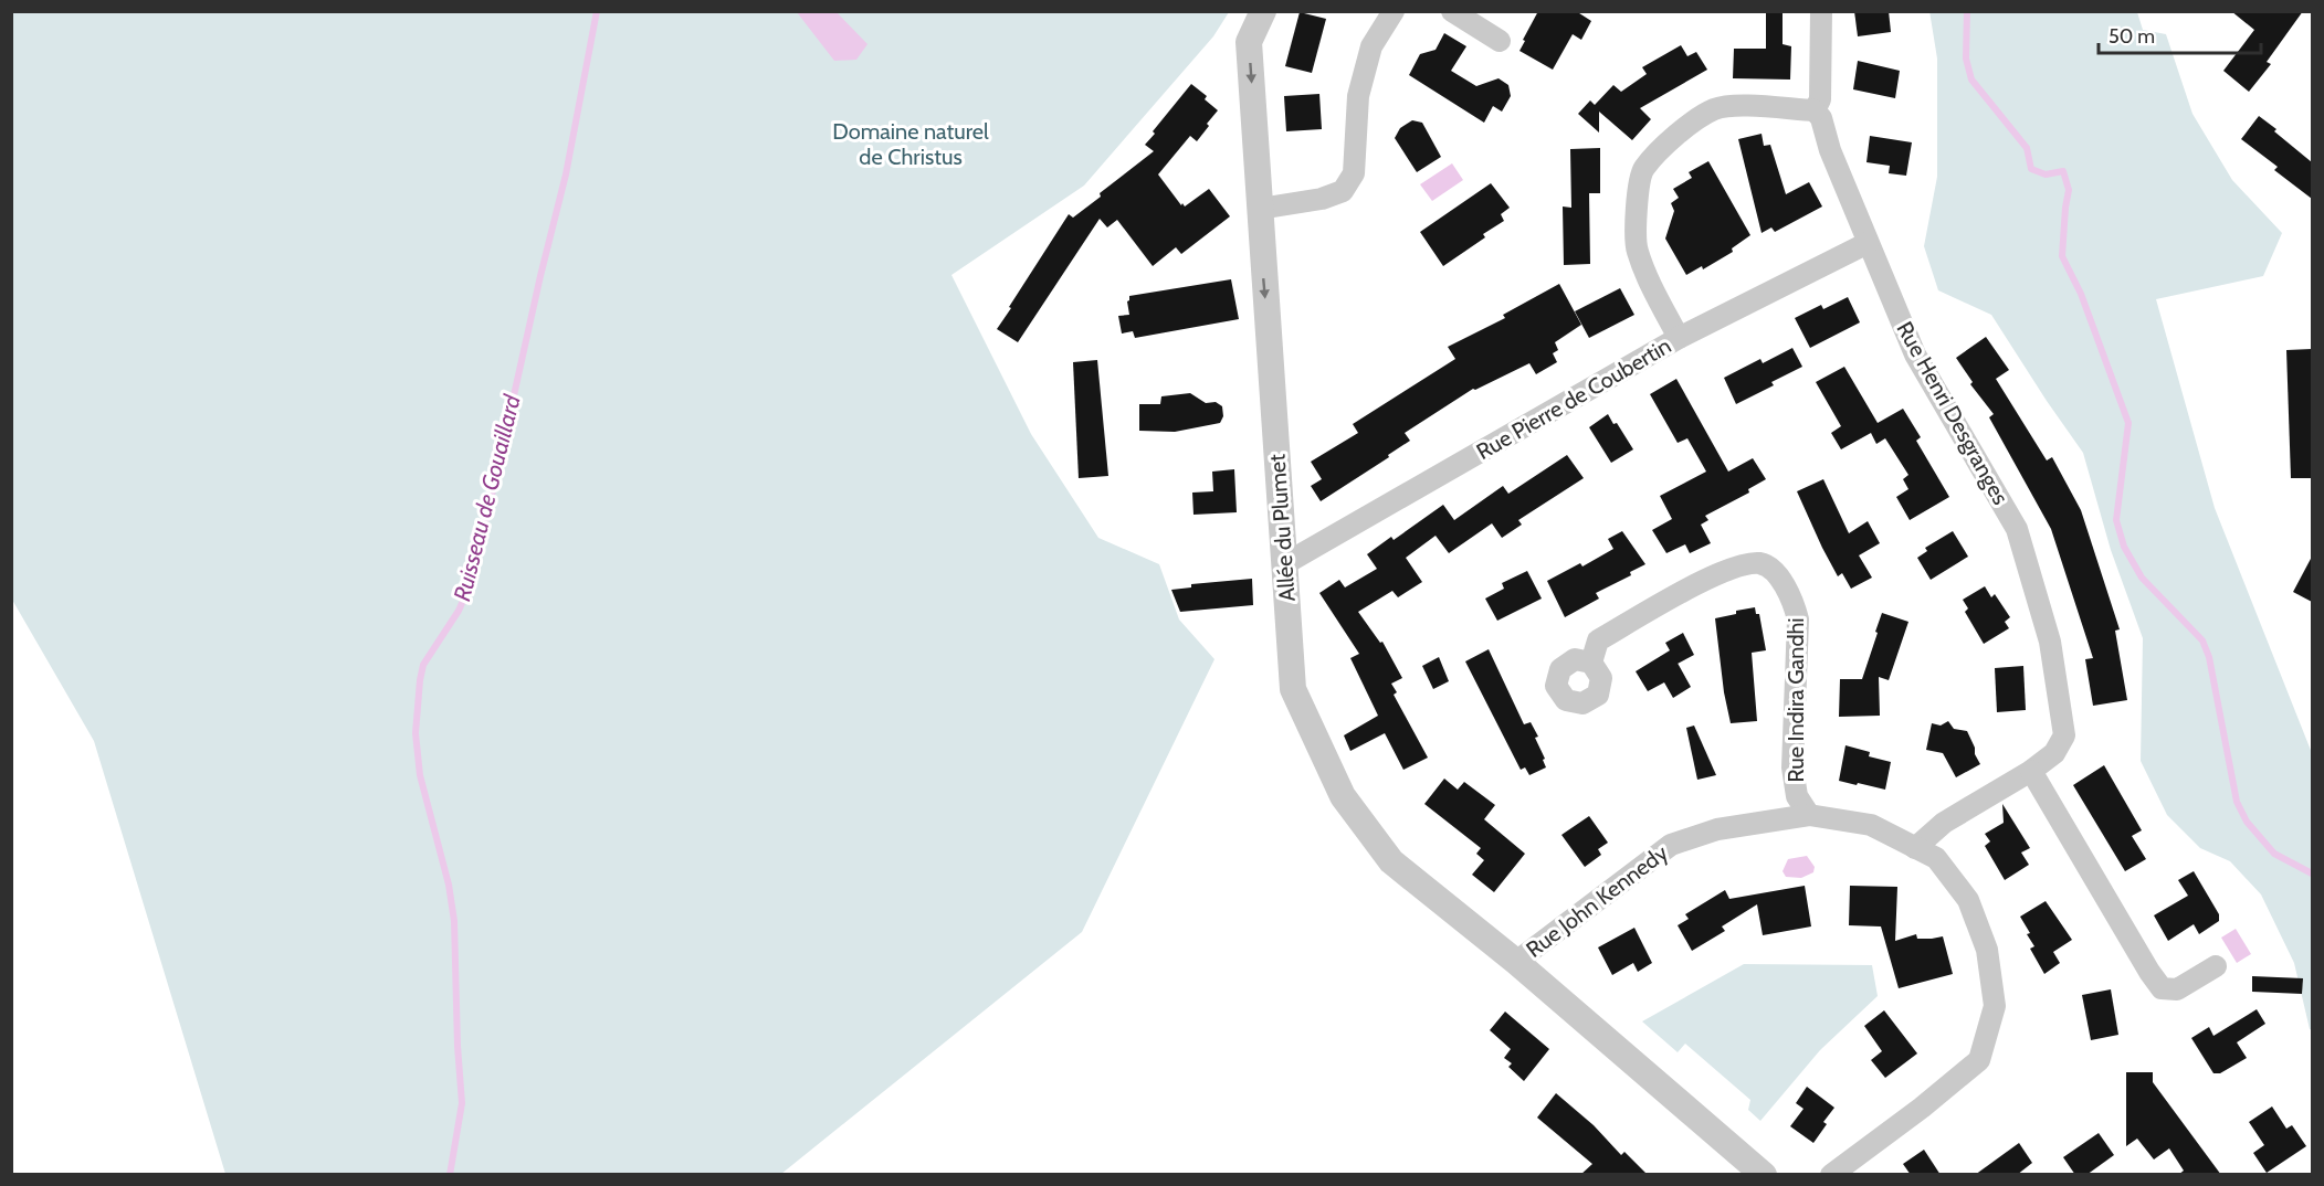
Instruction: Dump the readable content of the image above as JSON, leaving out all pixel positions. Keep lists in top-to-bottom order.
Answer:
{
  "streets": {
    "street": [
      "Rue Pierre de Coubertin",
      "Rue Henri Desgranges",
      "Allée du Plumet",
      "Rue Indira Gandhi",
      "Rue John Kennedy"
    ]
  },
  "crossings": [
    ["Rue Pierre de Coubertin", "Rue Henri Desgranges"],
    ["Rue Pierre de Coubertin", "Allée du Plumet"],
    ["Rue Henri Desgranges", "Rue John Kennedy"],
    ["Allée du Plumet", "Rue John Kennedy"],
    ["Rue Indira Gandhi", "Rue John Kennedy"]
  ],
  "one_way": ["Allée du Plumet"],
  "water": ["Ruisseau de Gouaillard"],
  "parks": ["Domaine naturel de Christus"],
  "scale_bar": "50 m"
}
